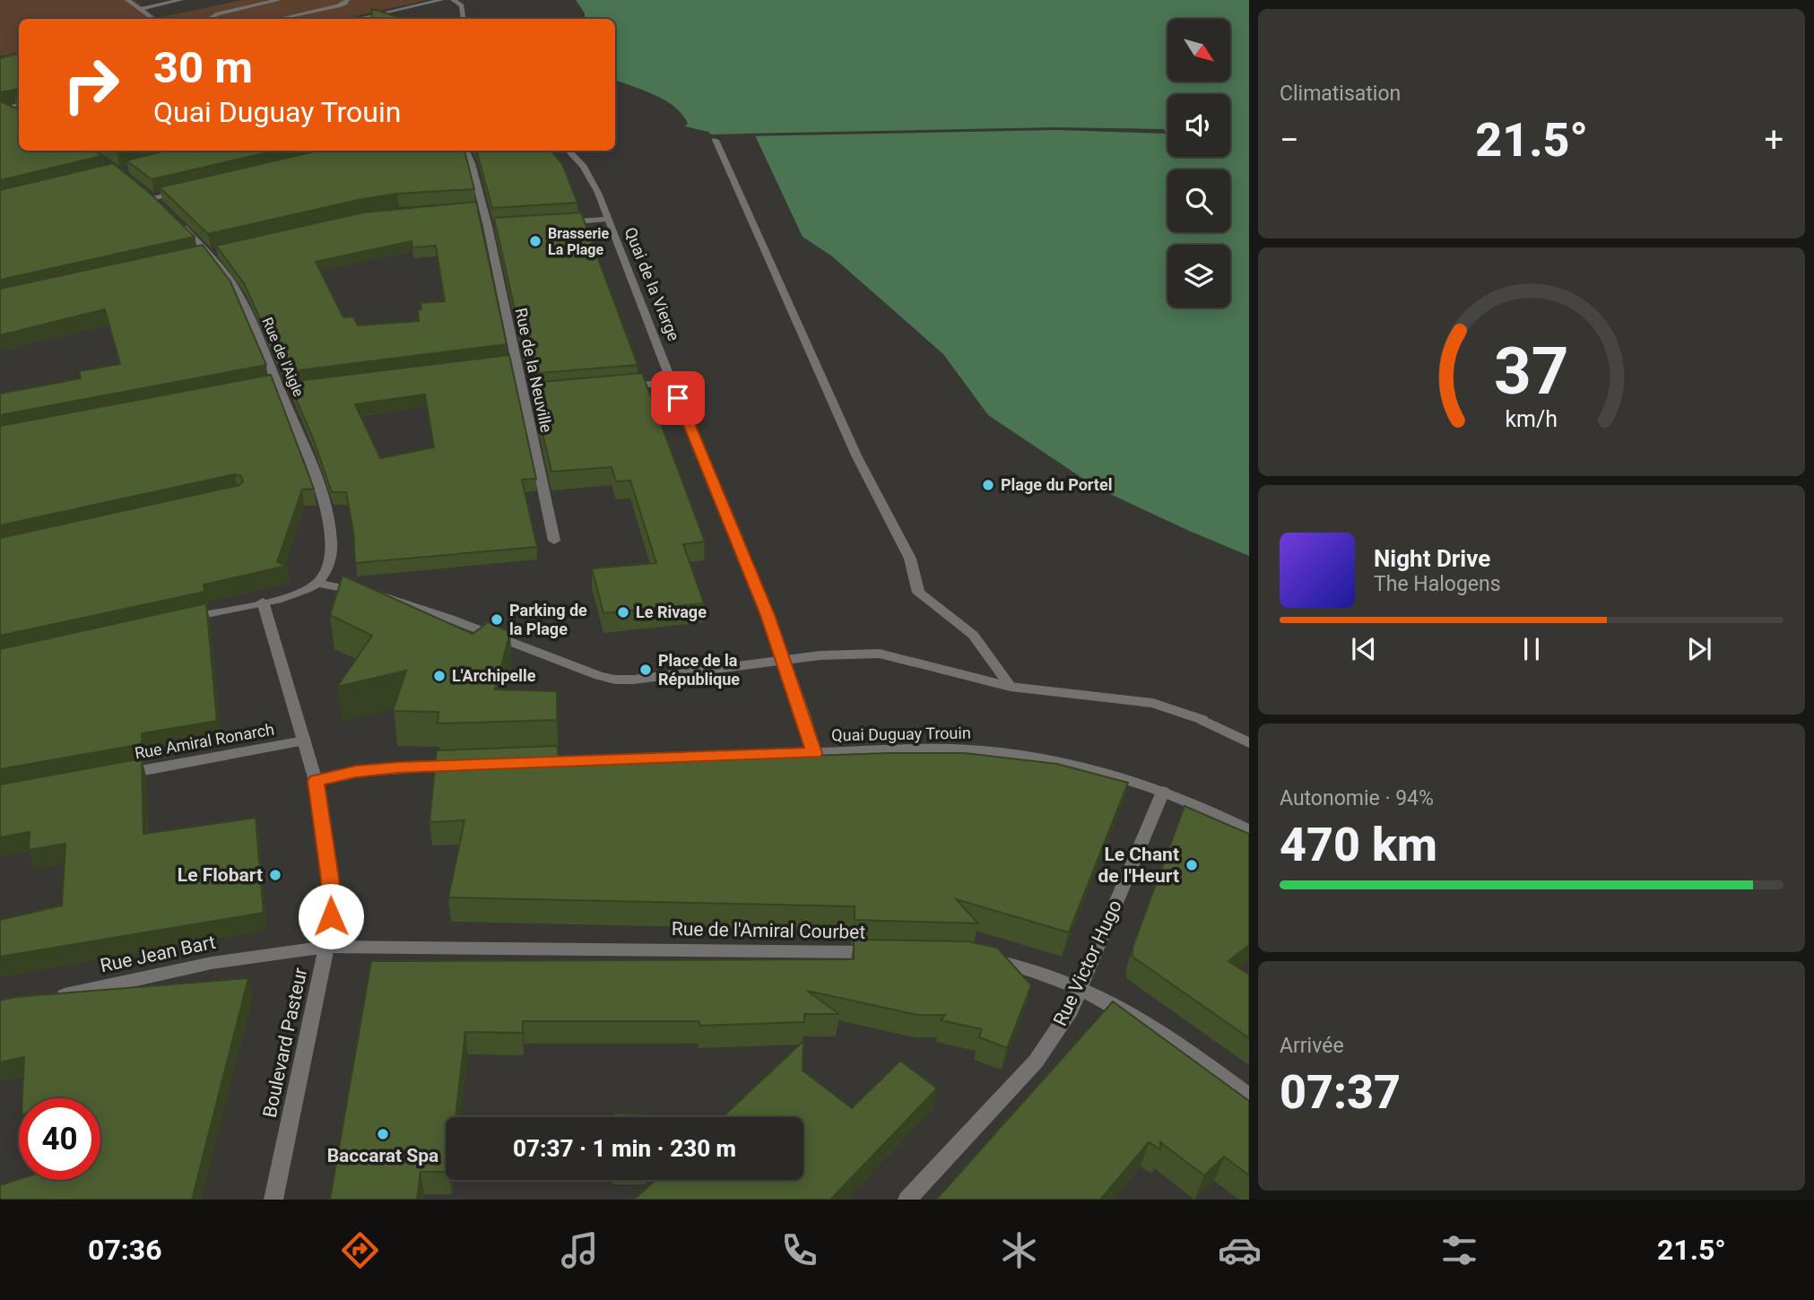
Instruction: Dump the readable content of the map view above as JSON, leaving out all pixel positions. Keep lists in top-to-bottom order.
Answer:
{
  "streets": {
    "street": [
      "Quai de la Vierge",
      "Rue de l'Aigle",
      "Rue de la Neuville",
      "Quai Duguay Trouin",
      "Rue Amiral Ronarch",
      "Rue de l'Amiral Courbet",
      "Rue Jean Bart",
      "Rue Victor Hugo",
      "Boulevard Pasteur"
    ]
  },
  "crossings": [
    ["Quai de la Vierge", "Quai Duguay Trouin"],
    ["Quai Duguay Trouin", "Rue Victor Hugo"],
    ["Rue Amiral Ronarch", "Boulevard Pasteur"],
    ["Rue de l'Amiral Courbet", "Rue Jean Bart"],
    ["Rue de l'Amiral Courbet", "Boulevard Pasteur"],
    ["Rue Jean Bart", "Boulevard Pasteur"]
  ],
  "places": [
    "Brasserie La Plage",
    "Plage du Portel",
    "Le Rivage",
    "Parking de la Plage",
    "Place de la République",
    "L'Archipelle",
    "Le Chant de l'Heurt",
    "Le Flobart",
    "Baccarat Spa"
  ],
  "north": "bottom right",
  "page": {
    "tile": [
      "Climatisation",
      ["Autonomie · 94%", "470 km"],
      ["Arrivée", "07:37"]
    ],
    "turn": ["30 m", "Quai Duguay Trouin"],
    "heat": ["−", "21.5°", "+"],
    "song": ["Night Drive", "The Halogens"],
    "limit": "40",
    "trip": "07:37 · 1 min · 230 m",
    "tabs": ["07:36", "21.5°"],
    "gauge": ["37", "km/h"]
  }
}
